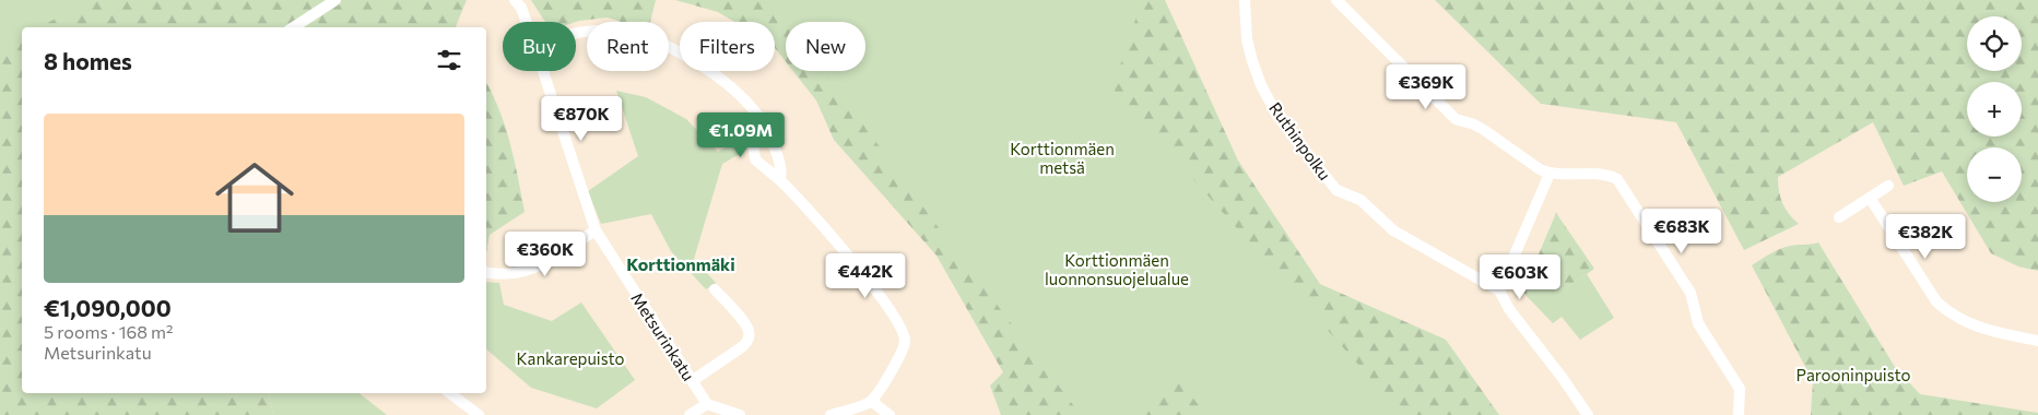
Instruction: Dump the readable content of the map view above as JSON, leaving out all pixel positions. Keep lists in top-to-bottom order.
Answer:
{
  "streets": {
    "street": ["Ruthinpolku", "Metsurinkatu"]
  },
  "districts": ["Korttionmäki"],
  "parks": [
    "Korttionmäen metsä",
    "Korttionmäen luonnonsuojelualue",
    "Kankarepuisto",
    "Parooninpuisto"
  ],
  "page": {
    "map_buttons": ["+", "−"],
    "chip": [
      "Buy",
      "Rent",
      "Filters",
      "New"
    ],
    "heading": "8 homes",
    "price": [
      "€369K",
      "€870K",
      "€1.09M",
      "€683K",
      "€382K",
      "€360K",
      "€442K",
      "€603K"
    ],
    "list": [
      {
        "name": "€1,090,000",
        "note": "5 rooms · 168 m² · Metsurinkatu"
      }
    ]
  }
}
